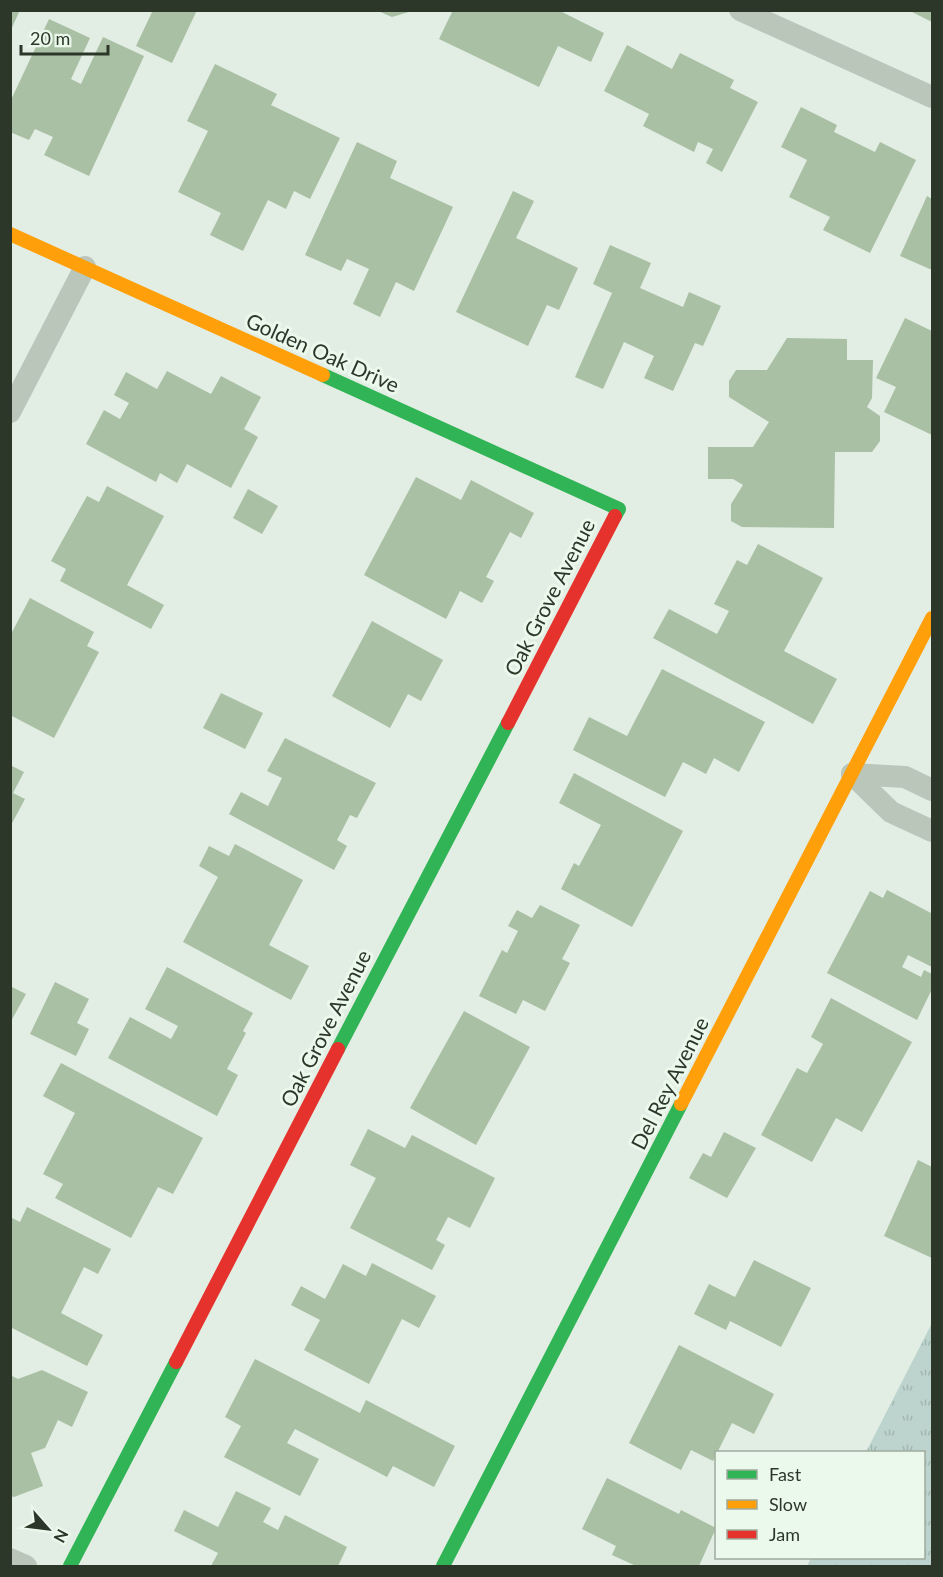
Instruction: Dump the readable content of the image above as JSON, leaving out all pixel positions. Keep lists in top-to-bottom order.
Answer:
{
  "streets": {
    "street": ["Golden Oak Drive", "Oak Grove Avenue", "Del Rey Avenue"]
  },
  "crossings": [
    ["Golden Oak Drive", "Oak Grove Avenue"]
  ],
  "legend": ["Fast", "Slow", "Jam"],
  "scale_bar": "20 m",
  "north": "bottom right"
}
